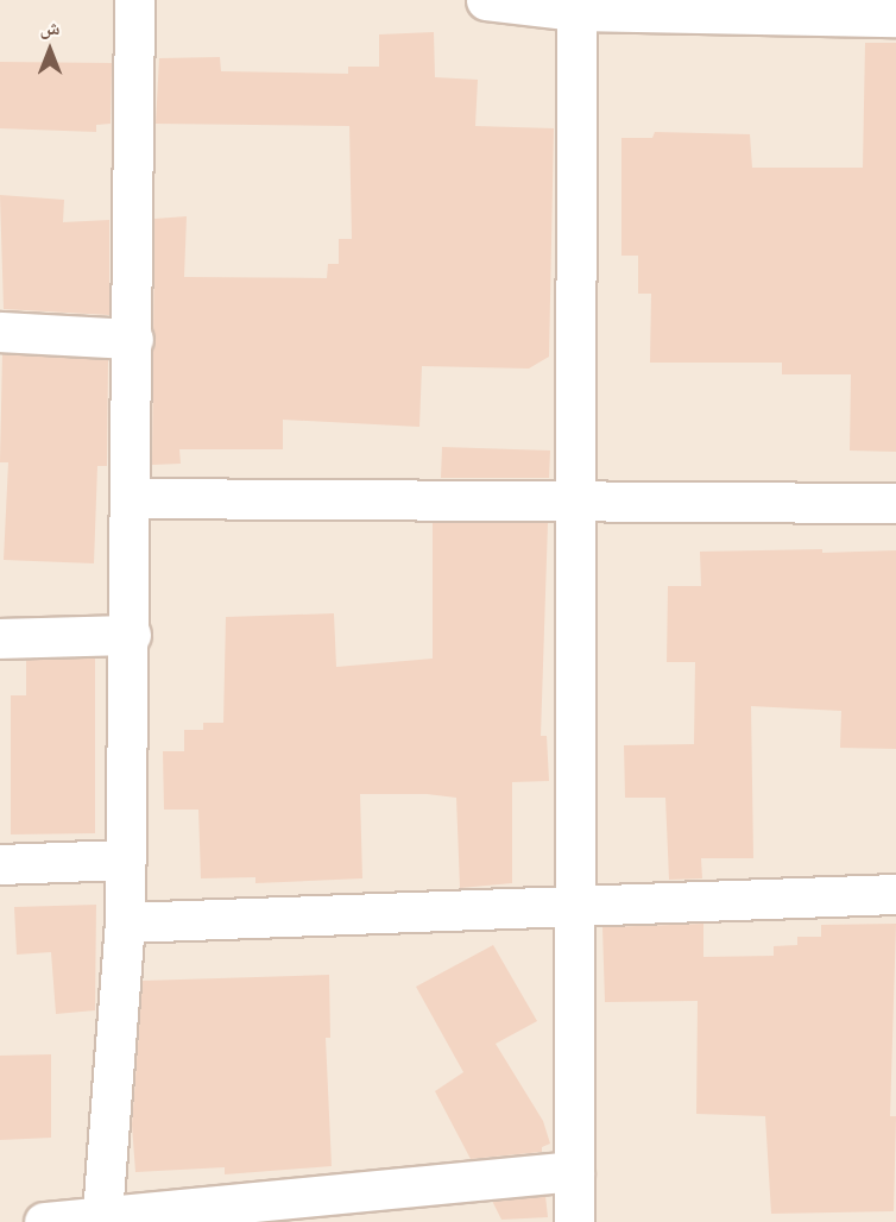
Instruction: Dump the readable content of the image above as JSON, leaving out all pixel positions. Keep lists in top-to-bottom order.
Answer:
{
  "north": "top"
}
